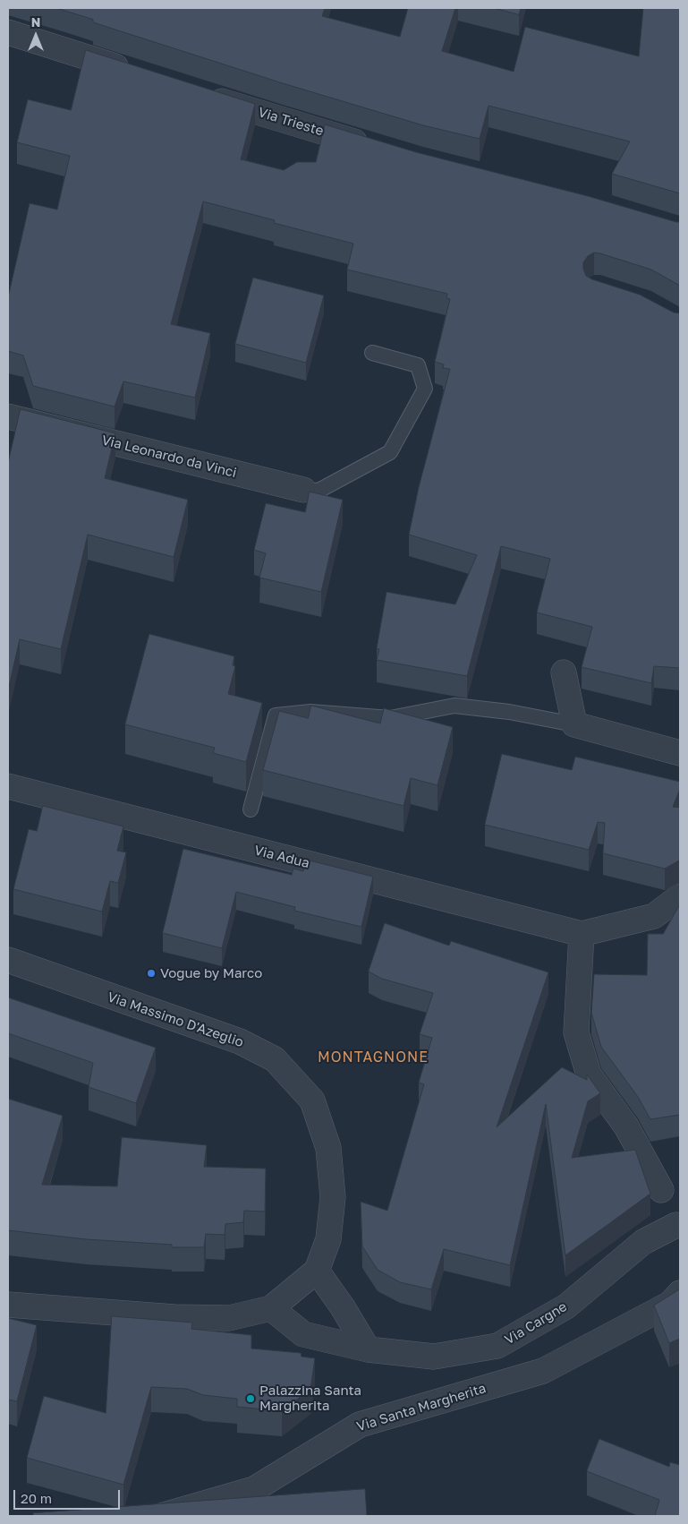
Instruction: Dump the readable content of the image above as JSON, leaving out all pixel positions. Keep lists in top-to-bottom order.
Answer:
{
  "streets": {
    "street": [
      "Via Trieste",
      "Via Leonardo da Vinci",
      "Via Adua",
      "Via Massimo D'Azeglio",
      "Via Cargne",
      "Via Santa Margherita"
    ]
  },
  "districts": ["MONTAGNONE"],
  "places": ["Vogue by Marco", "Palazzina Santa Margherita"],
  "scale_bar": "20 m",
  "north": "top"
}
